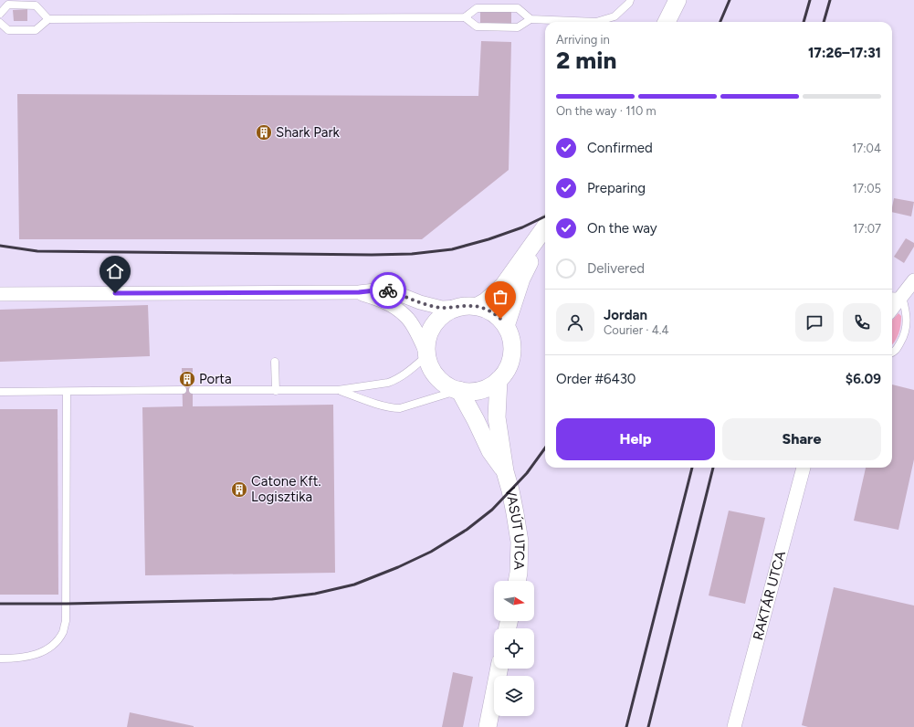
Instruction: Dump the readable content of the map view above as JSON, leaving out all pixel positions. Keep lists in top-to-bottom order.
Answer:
{
  "streets": {
    "street": ["VASÚT UTCA", "RAKTÁR UTCA"]
  },
  "places": {
    "building": ["Shark Park", "Porta", "Catone Kft. Logisztika"]
  },
  "north": "right",
  "page": {
    "heading": ["2 min", "Arriving in", "17:26–17:31"],
    "panel": [
      "Jordan",
      "Courier · 4.4",
      "Order #6430",
      "$6.09"
    ],
    "bar": "On the way · 110 m",
    "list": [
      ["Confirmed", "17:04"],
      ["Preparing", "17:05"],
      ["On the way", "17:07"],
      "Delivered"
    ],
    "buttons": ["Help", "Share"]
  }
}
